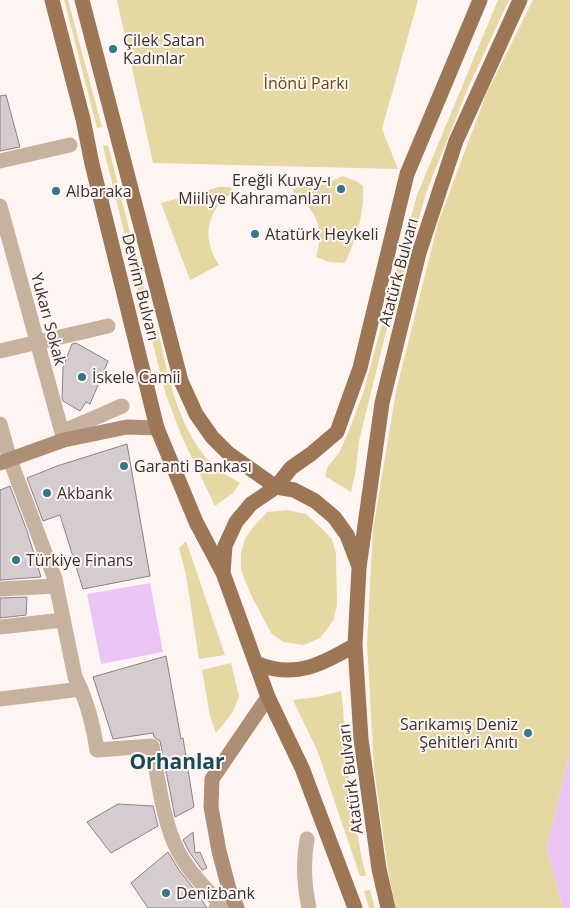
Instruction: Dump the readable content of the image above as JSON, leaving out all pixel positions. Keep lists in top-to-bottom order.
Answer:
{
  "streets": {
    "main road": ["Atatürk Bulvarı", "Devrim Bulvarı"],
    "street": ["Yukarı Sokak"]
  },
  "crossings": [
    ["Atatürk Bulvarı", "Devrim Bulvarı"]
  ],
  "districts": ["Orhanlar"],
  "parks": ["İnönü Parkı"],
  "places": [
    "Çilek Satan Kadınlar",
    "Ereğli Kuvay-ı Miiliye Kahramanları",
    "Albaraka",
    "Atatürk Heykeli",
    "İskele Camii",
    "Garanti Bankası",
    "Akbank",
    "Türkiye Finans",
    "Sarıkamış Deniz Şehitleri Anıtı",
    "Denizbank"
  ]
}
